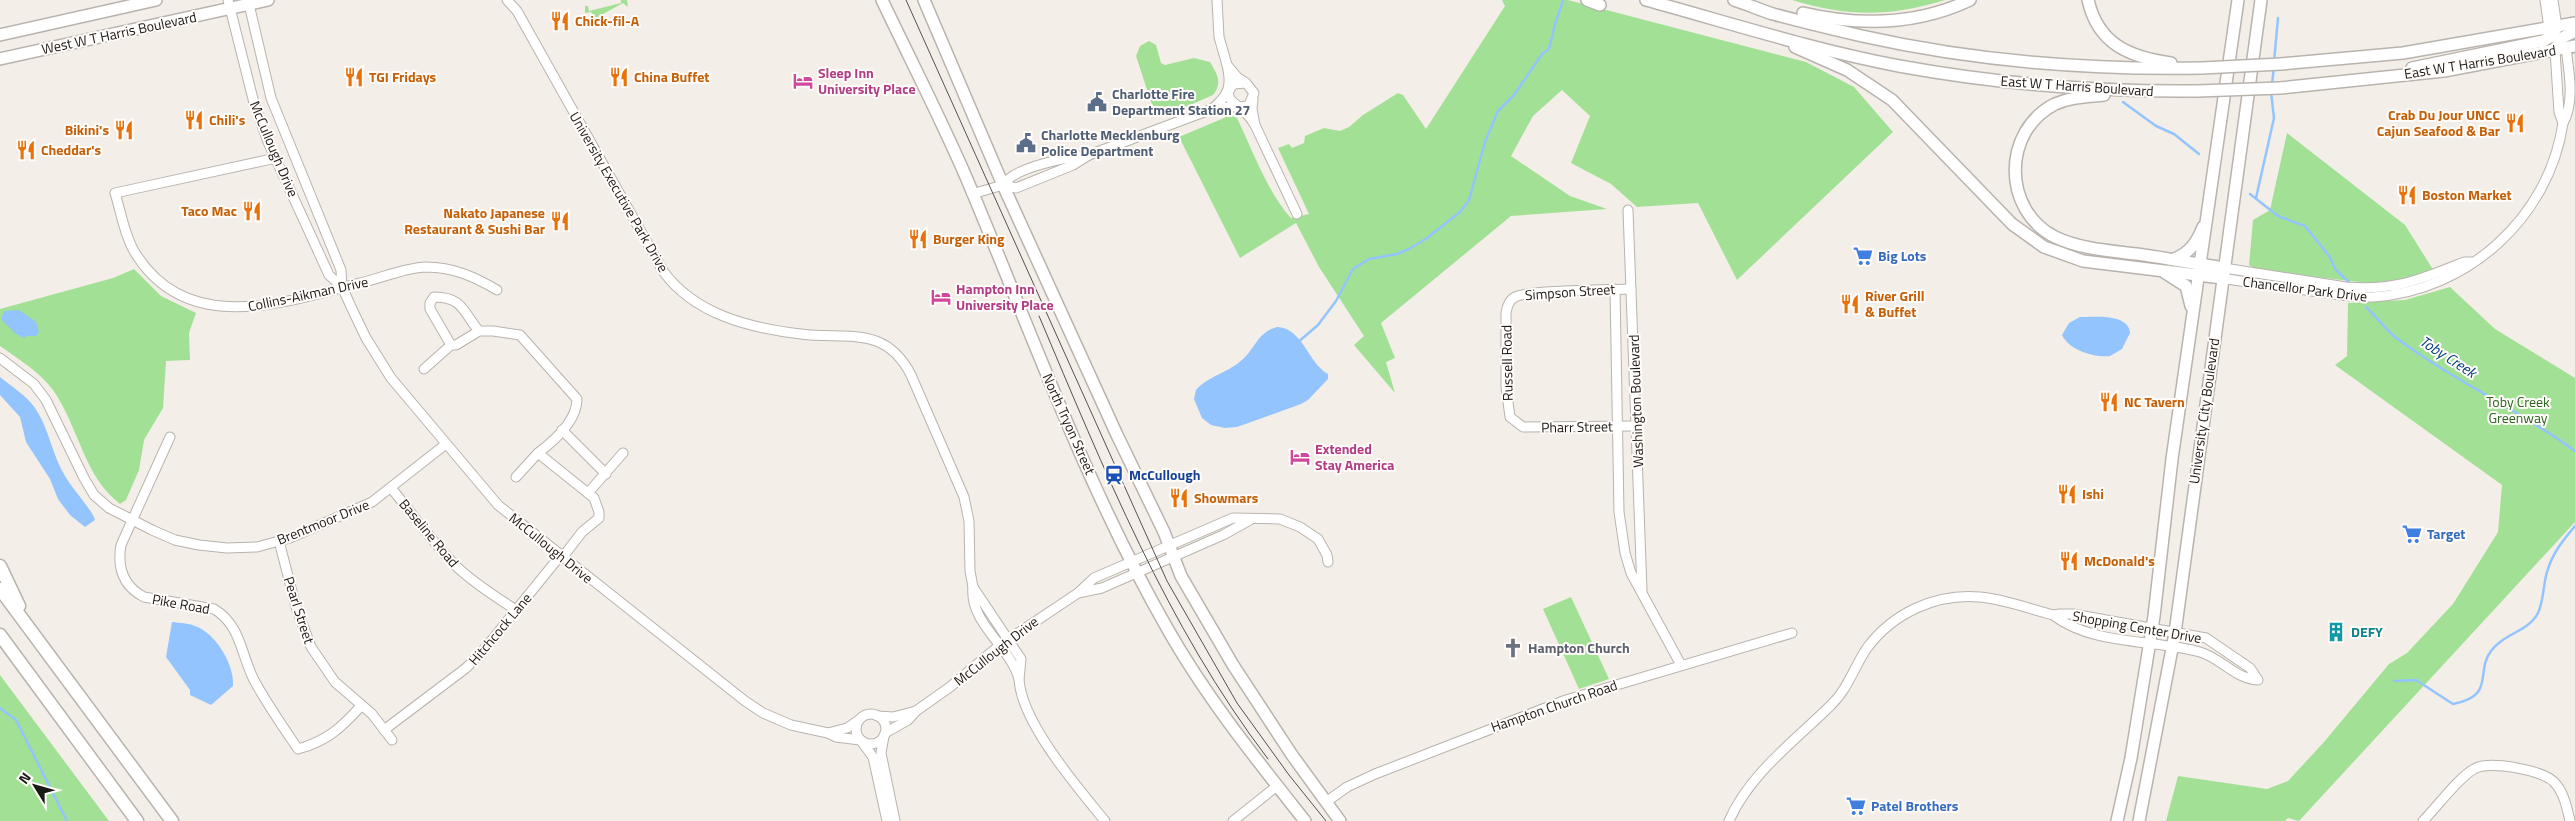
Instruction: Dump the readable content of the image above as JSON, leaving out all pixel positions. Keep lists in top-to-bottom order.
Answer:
{
  "streets": {
    "main road": [
      "West W T Harris Boulevard",
      "East W T Harris Boulevard",
      "University City Boulevard",
      "North Tryon Street"
    ],
    "street": [
      "McCullough Drive",
      "University Executive Park Drive",
      "Chancellor Park Drive",
      "Simpson Street",
      "Collins-Aikman Drive",
      "Russell Road",
      "Washington Boulevard",
      "Pharr Street",
      "Brentmoor Drive",
      "Baseline Road",
      "Pike Road",
      "Pearl Street",
      "Shopping Center Drive",
      "Hitchcock Lane",
      "Hampton Church Road"
    ]
  },
  "crossings": [
    ["West W T Harris Boulevard", "McCullough Drive"],
    ["East W T Harris Boulevard", "Chancellor Park Drive"],
    ["McCullough Drive", "University Executive Park Drive"],
    ["McCullough Drive", "Collins-Aikman Drive"],
    ["McCullough Drive", "North Tryon Street"],
    ["McCullough Drive", "Brentmoor Drive"],
    ["McCullough Drive", "Hitchcock Lane"],
    ["Chancellor Park Drive", "University City Boulevard"],
    ["Simpson Street", "Russell Road"],
    ["Simpson Street", "Washington Boulevard"],
    ["Russell Road", "Pharr Street"],
    ["Washington Boulevard", "Pharr Street"],
    ["Washington Boulevard", "Hampton Church Road"],
    ["University City Boulevard", "Shopping Center Drive"],
    ["Brentmoor Drive", "Baseline Road"],
    ["Brentmoor Drive", "Pike Road"],
    ["Brentmoor Drive", "Pearl Street"],
    ["Baseline Road", "Hitchcock Lane"],
    ["Pike Road", "Pearl Street"],
    ["Pearl Street", "Hitchcock Lane"]
  ],
  "water": ["Toby Creek"],
  "parks": ["Toby Creek Greenway"],
  "places": {
    "restaurant": [
      "Chick-fil-A",
      "TGI Fridays",
      "China Buffet",
      "Chili's",
      "Crab Du Jour UNCC Cajun Seafood & Bar",
      "Bikini's",
      "Cheddar's",
      "Boston Market",
      "Taco Mac",
      "Nakato Japanese Restaurant & Sushi Bar",
      "Burger King",
      "River Grill & Buffet",
      "NC Tavern",
      "Ishi",
      "Showmars",
      "McDonald's"
    ],
    "hotel": ["Sleep Inn University Place", "Hampton Inn University Place", "Extended Stay America"],
    "public building": ["Charlotte Fire Department Station 27", "Charlotte Mecklenburg Police Department"],
    "supermarket": ["Big Lots", "Target", "Patel Brothers"],
    "station": ["McCullough"],
    "building": ["DEFY"],
    "church": ["Hampton Church"]
  },
  "north": "top left"
}
